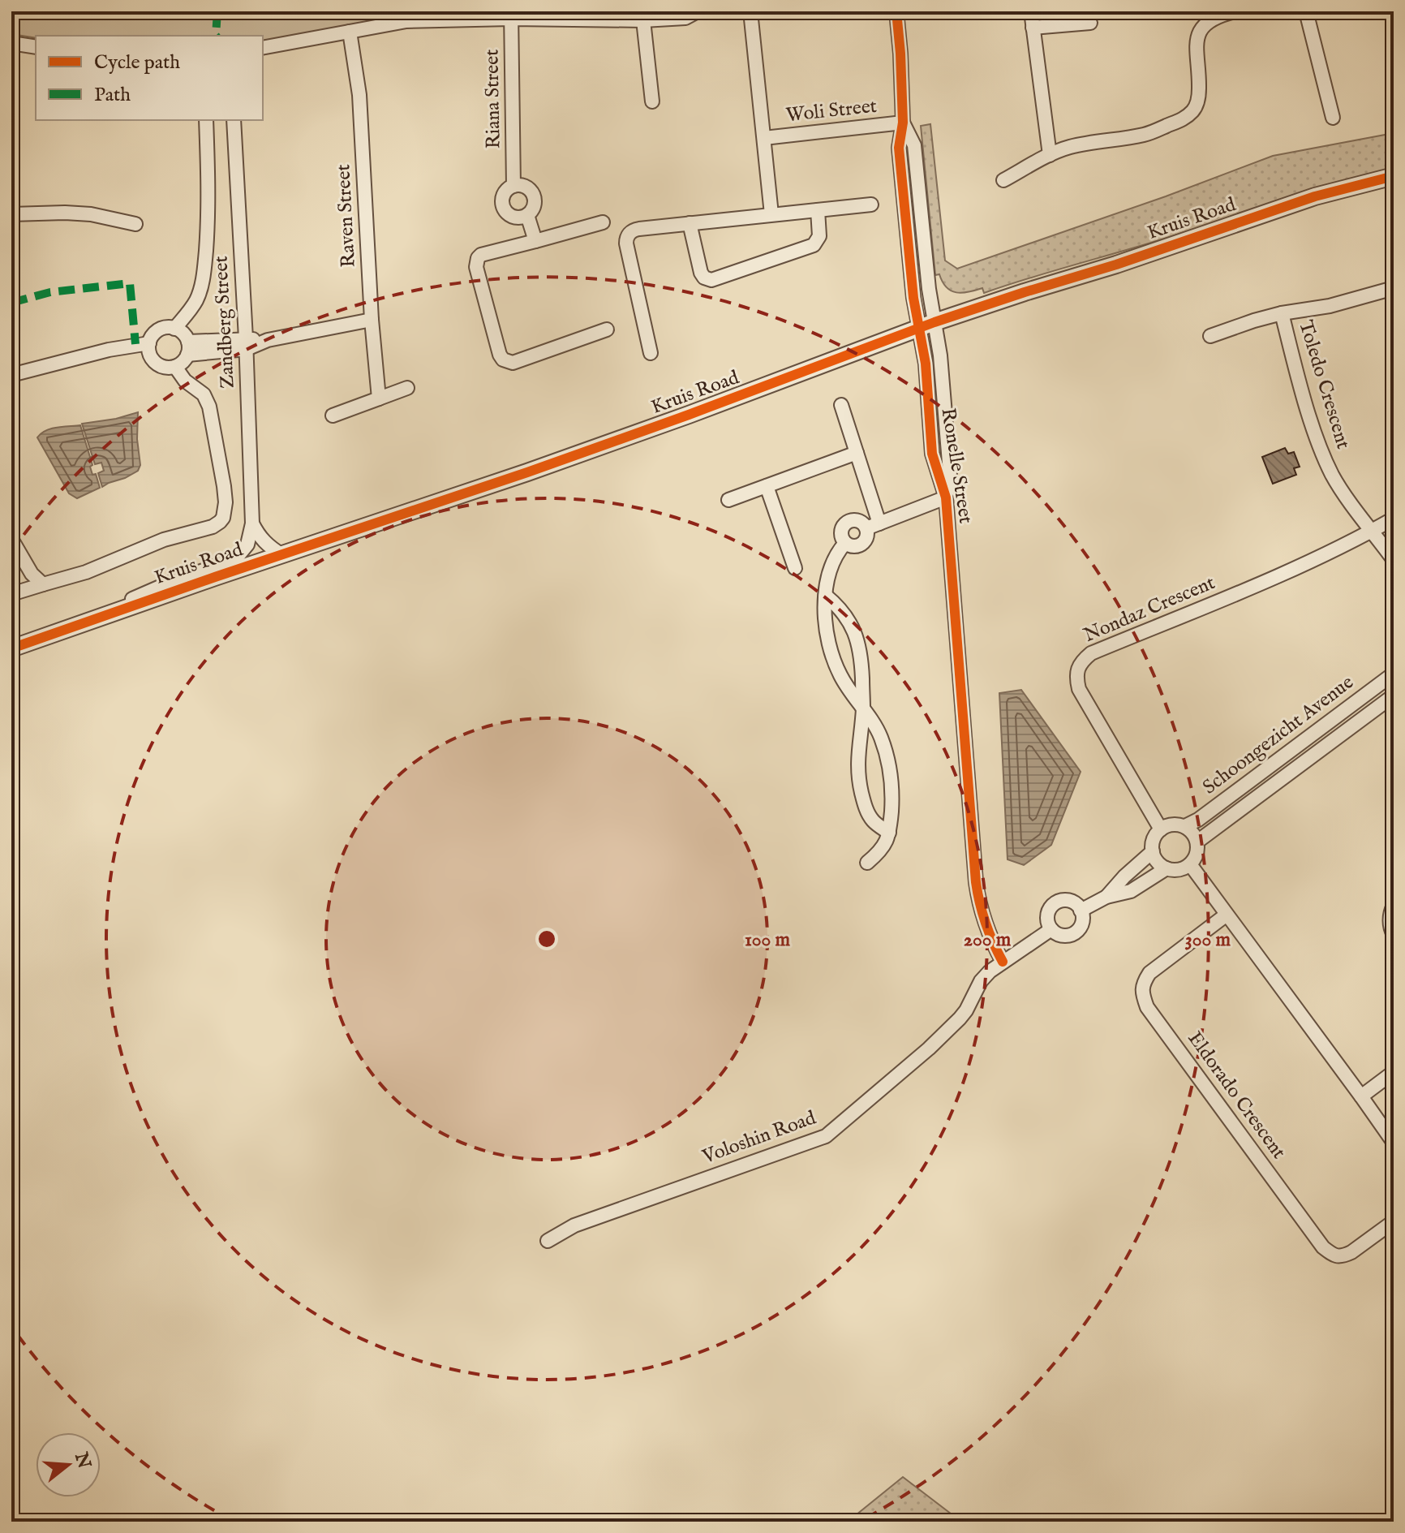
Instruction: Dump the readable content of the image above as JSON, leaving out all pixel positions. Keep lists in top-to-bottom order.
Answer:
{
  "streets": {
    "street": [
      "Riana Street",
      "Woli Street",
      "Raven Street",
      "Kruis Road",
      "Zandberg Street",
      "Toledo Crescent",
      "Ronelle Street",
      "Nondaz Crescent",
      "Schoongezicht Avenue",
      "Eldorado Crescent",
      "Voloshin Road"
    ]
  },
  "crossings": [
    ["Woli Street", "Ronelle Street"],
    ["Kruis Road", "Zandberg Street"],
    ["Kruis Road", "Ronelle Street"],
    ["Toledo Crescent", "Nondaz Crescent"],
    ["Ronelle Street", "Voloshin Road"],
    ["Nondaz Crescent", "Schoongezicht Avenue"]
  ],
  "legend": ["Cycle path", "Path"],
  "north": "right",
  "rings": ["100 m", "200 m", "300 m"]
}
